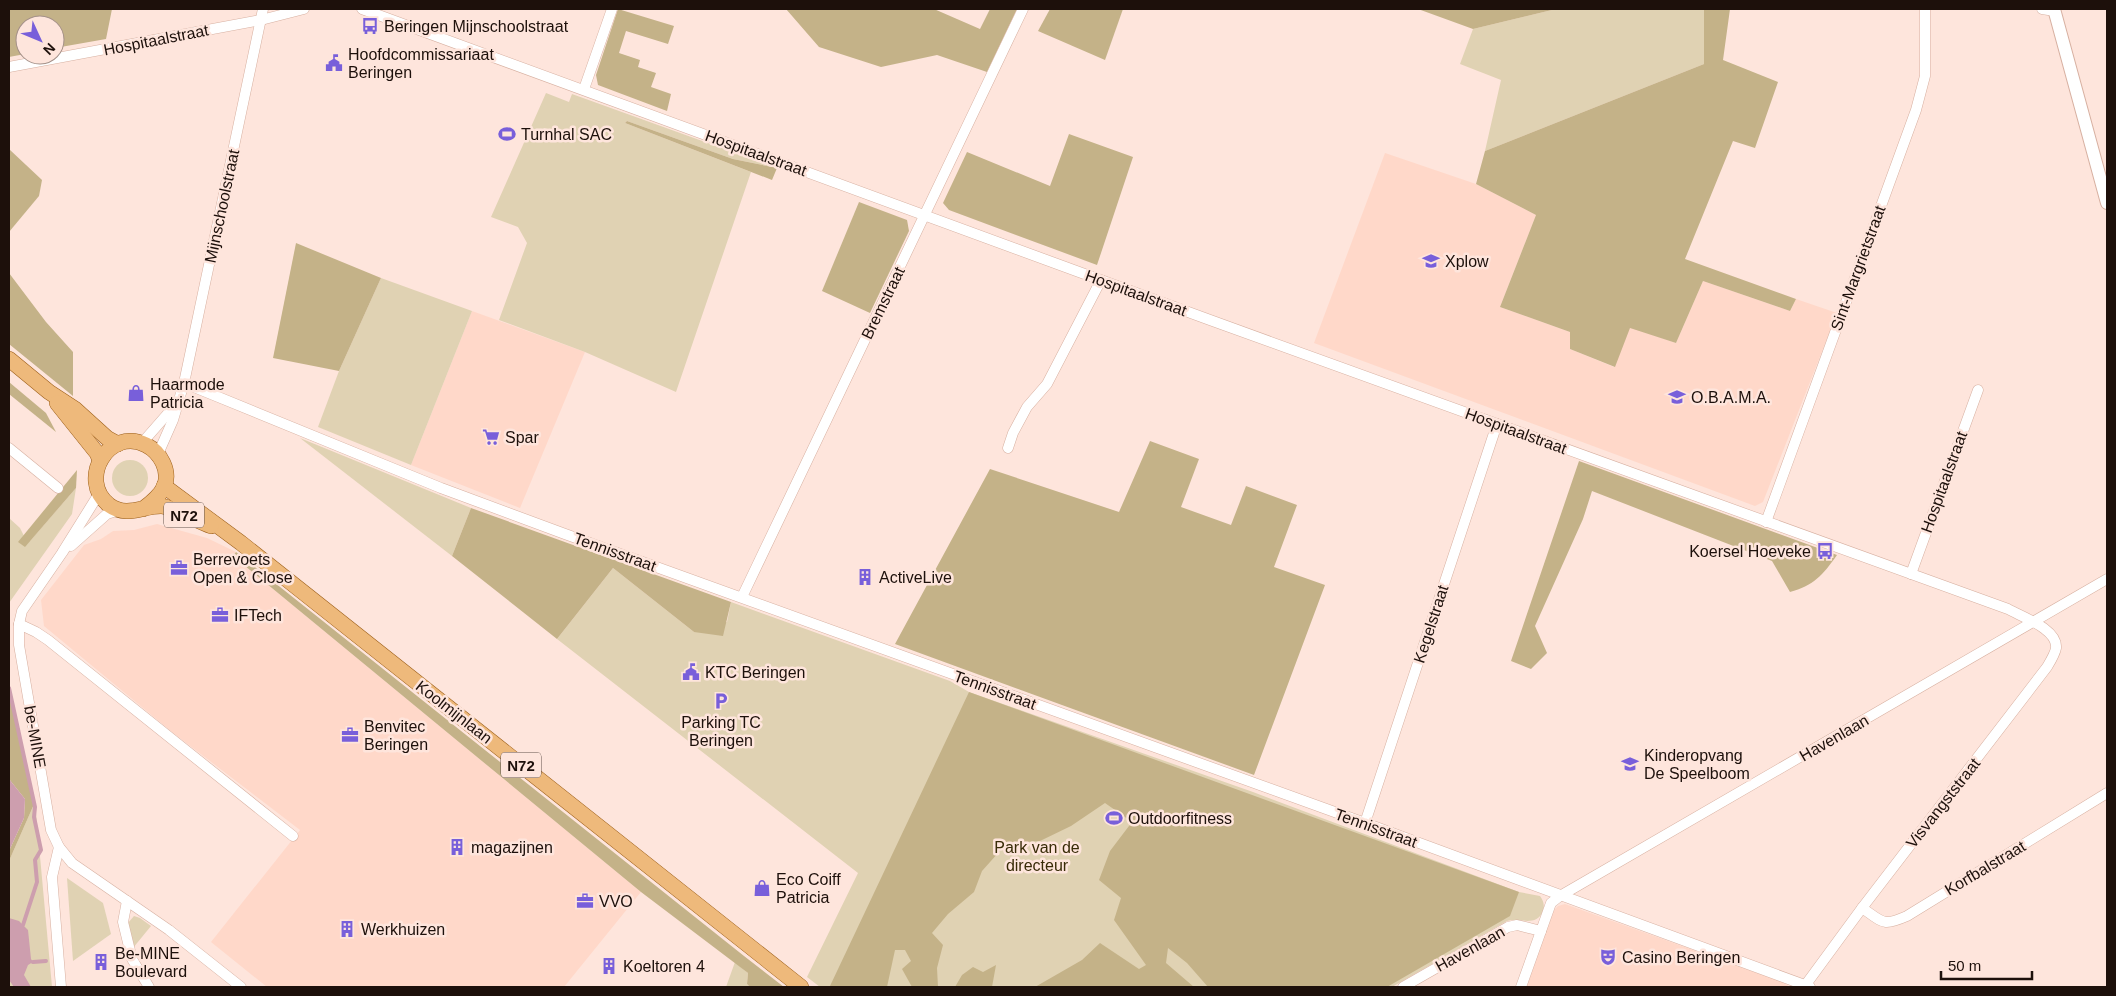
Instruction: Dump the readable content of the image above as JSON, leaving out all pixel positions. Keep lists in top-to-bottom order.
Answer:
{
  "streets": {
    "main road": ["N72", "Koolmijnlaan"],
    "street": [
      "Hospitaalstraat",
      "Mijnschoolstraat",
      "Sint-Margrietstraat",
      "Bremstraat",
      "Tennisstraat",
      "Kegelstraat",
      "be-MINE",
      "Havenlaan",
      "Visvangststraat",
      "Korfbalstraat"
    ]
  },
  "crossings": [
    ["Hospitaalstraat", "Mijnschoolstraat"],
    ["Hospitaalstraat", "Sint-Margrietstraat"],
    ["Hospitaalstraat", "Bremstraat"],
    ["Hospitaalstraat", "Kegelstraat"],
    ["Hospitaalstraat", "Havenlaan"],
    ["Hospitaalstraat", "Visvangststraat"],
    ["Mijnschoolstraat", "N72"],
    ["Mijnschoolstraat", "Tennisstraat"],
    ["Mijnschoolstraat", "Koolmijnlaan"],
    ["Bremstraat", "Tennisstraat"],
    ["N72", "Koolmijnlaan"],
    ["Tennisstraat", "Kegelstraat"],
    ["Tennisstraat", "Havenlaan"],
    ["Tennisstraat", "Visvangststraat"],
    ["Koolmijnlaan", "be-MINE"],
    ["Havenlaan", "Visvangststraat"],
    ["Visvangststraat", "Korfbalstraat"]
  ],
  "parks": ["Park van de directeur"],
  "places": {
    "bus stop": ["Beringen Mijnschoolstraat", "Koersel Hoeveke"],
    "public building": ["Hoofdcommissariaat Beringen", "KTC Beringen"],
    "sports": ["Turnhal SAC", "Outdoorfitness"],
    "school or university": ["Xplow", "O.B.A.M.A.", "Kinderopvang De Speelboom"],
    "shop": ["Haarmode Patricia", "Eco Coiff Patricia"],
    "supermarket": ["Spar"],
    "office": [
      "Berrevoets Open & Close",
      "IFTech",
      "Benvitec Beringen",
      "VVO"
    ],
    "building": [
      "ActiveLive",
      "magazijnen",
      "Werkhuizen",
      "Be-MINE Boulevard",
      "Koeltoren 4"
    ],
    "parking": ["Parking TC Beringen"],
    "theatre": ["Casino Beringen"]
  },
  "scale_bar": "50 m",
  "north": "bottom right"
}
